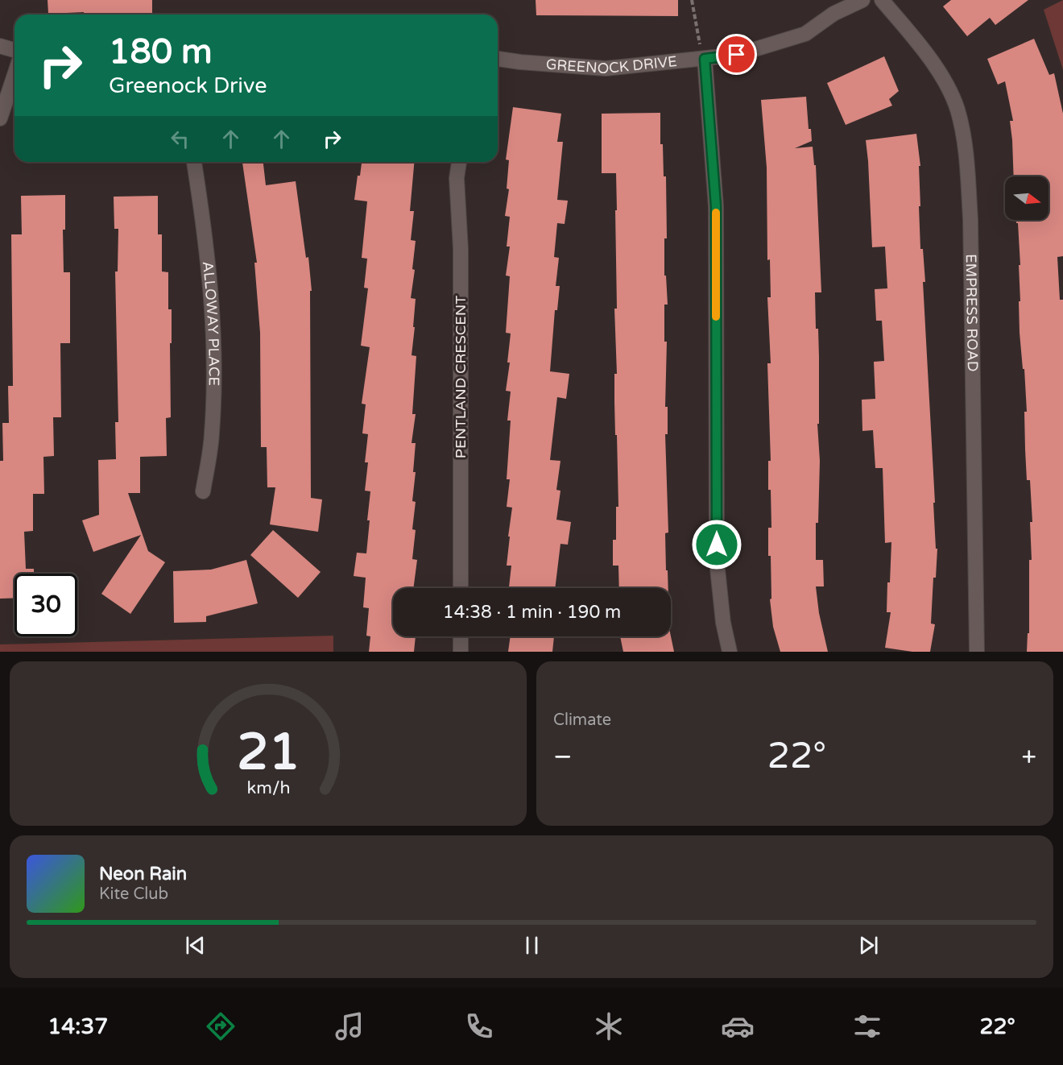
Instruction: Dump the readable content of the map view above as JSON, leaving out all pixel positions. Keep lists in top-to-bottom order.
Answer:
{
  "streets": {
    "street": [
      "GREENOCK DRIVE",
      "EMPRESS ROAD",
      "ALLOWAY PLACE",
      "PENTLAND CRESCENT"
    ]
  },
  "north": "right",
  "page": {
    "turn": ["180 m", "Greenock Drive"],
    "limit": "30",
    "trip": "14:38 · 1 min · 190 m",
    "tile": "Climate",
    "heat": ["−", "22°", "+"],
    "song": ["Neon Rain", "Kite Club"],
    "tabs": ["14:37", "22°"],
    "gauge": ["21", "km/h"]
  }
}
